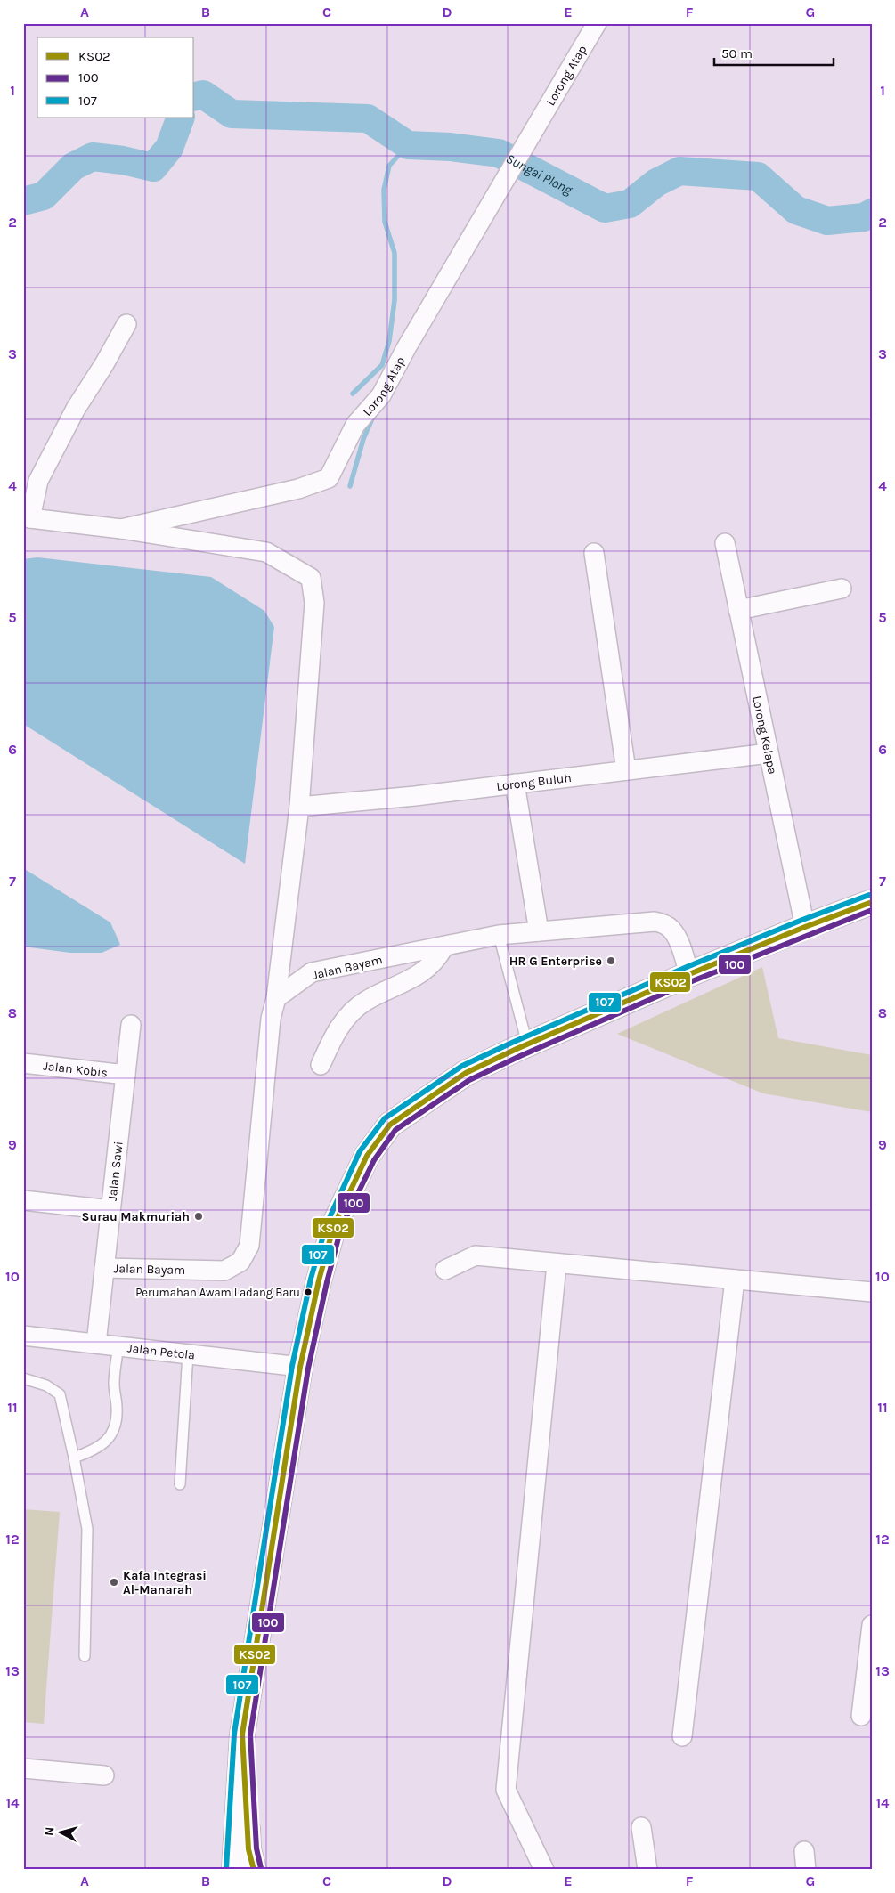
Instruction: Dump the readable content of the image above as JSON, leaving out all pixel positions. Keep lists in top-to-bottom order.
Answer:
{
  "streets": {
    "street": [
      "Lorong Atap",
      "Lorong Kelapa",
      "Lorong Buluh",
      "Jalan Bayam",
      "Jalan Kobis",
      "Jalan Sawi",
      "Jalan Petola"
    ]
  },
  "crossings": [
    ["Lorong Kelapa", "Lorong Buluh"],
    ["Jalan Bayam", "Jalan Sawi"],
    ["Jalan Kobis", "Jalan Sawi"],
    ["Jalan Sawi", "Jalan Petola"]
  ],
  "water": ["Sungai Plong"],
  "places": [
    "HR G Enterprise",
    "Surau Makmuriah",
    "Perumahan Awam Ladang Baru",
    "Kafa Integrasi Al-Manarah"
  ],
  "lines": ["transit line 107", "transit line KS02", "transit line 100"],
  "legend": ["KS02", "100", "107"],
  "scale_bar": "50 m",
  "north": "left",
  "grid": {
    "columns": [
      "A",
      "B",
      "C",
      "D",
      "E",
      "F",
      "G"
    ],
    "rows": [
      "1",
      "2",
      "3",
      "4",
      "5",
      "6",
      "7",
      "8",
      "9",
      "10",
      "11",
      "12",
      "13",
      "14"
    ]
  }
}
